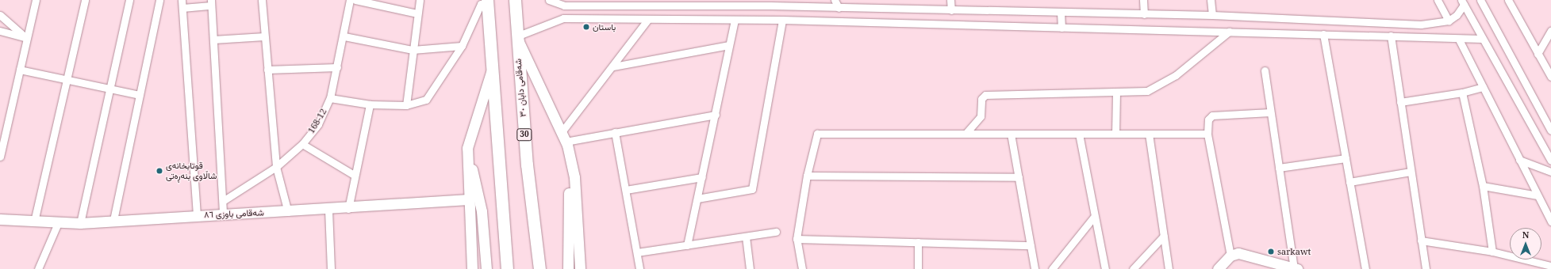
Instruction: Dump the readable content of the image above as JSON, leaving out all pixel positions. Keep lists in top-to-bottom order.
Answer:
{
  "streets": {
    "main road": ["شەقامی دابان ٣٠", "30"],
    "street": ["168-12", "شەقامی باوزی ٨٦"]
  },
  "places": ["باستان", "قوتابخانەی شاڵاوی بنەڕەتی", "sarkawt"],
  "north": "top"
}
